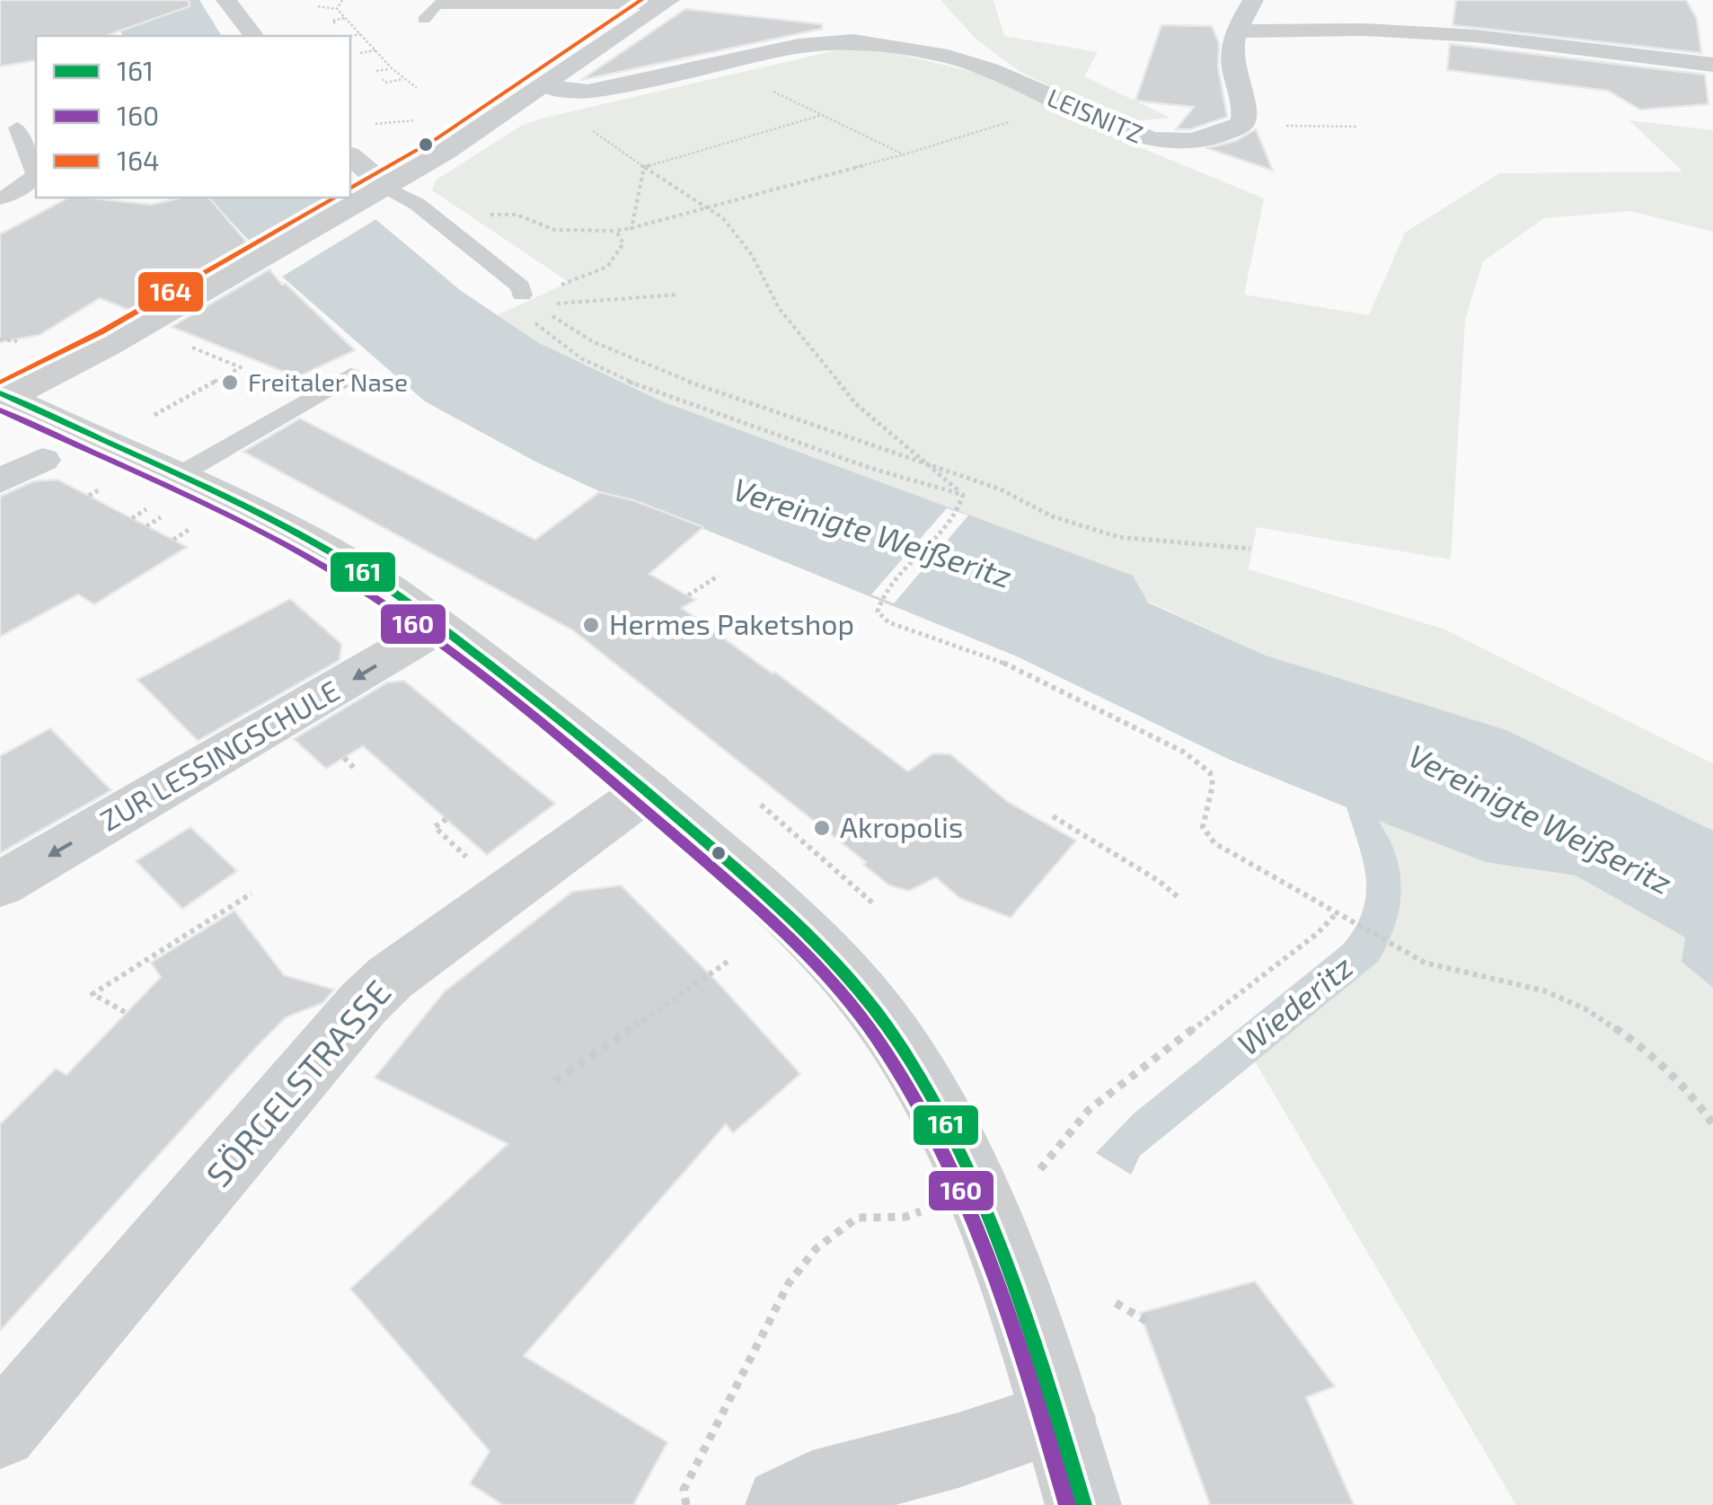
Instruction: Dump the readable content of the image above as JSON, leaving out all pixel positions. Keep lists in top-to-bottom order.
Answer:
{
  "streets": {
    "street": ["LEISNITZ", "ZUR LESSINGSCHULE", "SÖRGELSTRASSE"]
  },
  "water": ["Vereinigte Weißeritz", "Wiederitz"],
  "places": ["Freitaler Nase", "Hermes Paketshop", "Akropolis"],
  "lines": ["transit line 164", "transit line 161", "transit line 160"],
  "legend": ["161", "160", "164"]
}
